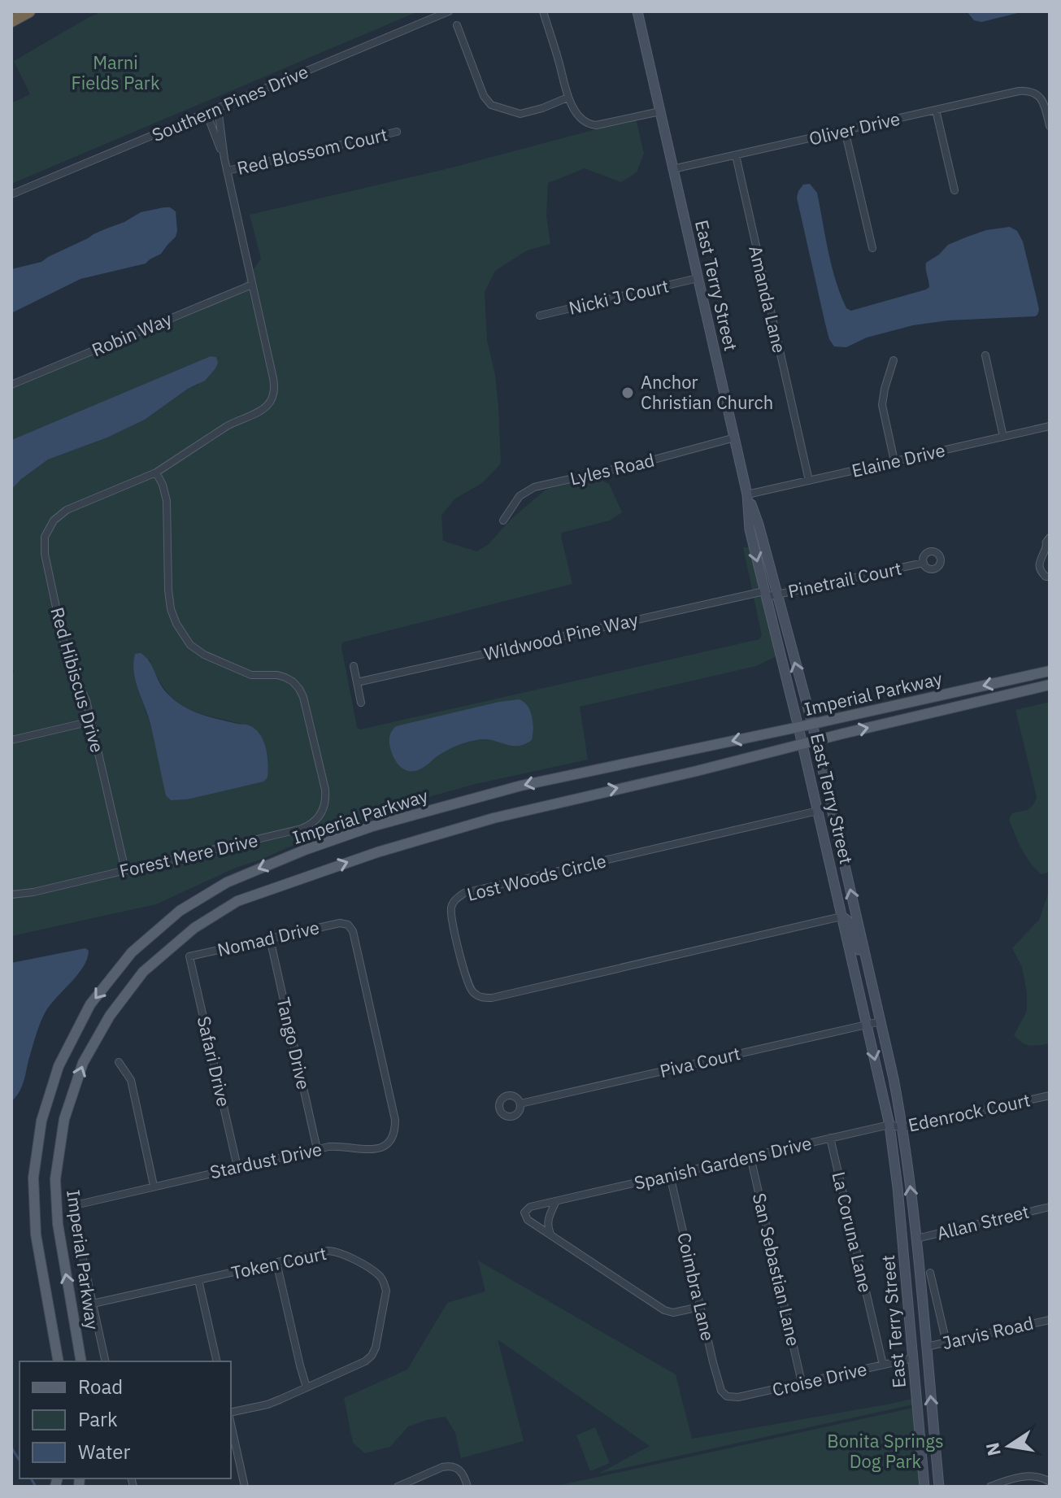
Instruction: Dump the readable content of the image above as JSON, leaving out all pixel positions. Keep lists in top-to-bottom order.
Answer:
{
  "streets": {
    "main road": ["Imperial Parkway"],
    "street": [
      "Southern Pines Drive",
      "Oliver Drive",
      "Red Blossom Court",
      "East Terry Street",
      "Nicki J Court",
      "Amanda Lane",
      "Robin Way",
      "Elaine Drive",
      "Lyles Road",
      "Pinetrail Court",
      "Wildwood Pine Way",
      "Red Hibiscus Drive",
      "Forest Mere Drive",
      "Lost Woods Circle",
      "Nomad Drive",
      "Tango Drive",
      "Safari Drive",
      "Piva Court",
      "Edenrock Court",
      "Stardust Drive",
      "Spanish Gardens Drive",
      "Allan Street",
      "La Coruna Lane",
      "Token Court",
      "San Sebastian Lane",
      "Coimbra Lane",
      "Jarvis Road",
      "Croise Drive"
    ]
  },
  "crossings": [
    ["Southern Pines Drive", "Red Hibiscus Drive"],
    ["Oliver Drive", "East Terry Street"],
    ["Oliver Drive", "Amanda Lane"],
    ["Red Blossom Court", "Red Hibiscus Drive"],
    ["East Terry Street", "Nicki J Court"],
    ["East Terry Street", "Elaine Drive"],
    ["East Terry Street", "Lyles Road"],
    ["East Terry Street", "Pinetrail Court"],
    ["East Terry Street", "Wildwood Pine Way"],
    ["East Terry Street", "Imperial Parkway"],
    ["East Terry Street", "Lost Woods Circle"],
    ["East Terry Street", "Piva Court"],
    ["East Terry Street", "Edenrock Court"],
    ["East Terry Street", "Spanish Gardens Drive"],
    ["East Terry Street", "Croise Drive"],
    ["Amanda Lane", "Elaine Drive"],
    ["Robin Way", "Red Hibiscus Drive"],
    ["Pinetrail Court", "Wildwood Pine Way"],
    ["Red Hibiscus Drive", "Forest Mere Drive"],
    ["Nomad Drive", "Tango Drive"],
    ["Nomad Drive", "Safari Drive"],
    ["Nomad Drive", "Stardust Drive"],
    ["Tango Drive", "Stardust Drive"],
    ["Safari Drive", "Stardust Drive"],
    ["Edenrock Court", "Spanish Gardens Drive"],
    ["Stardust Drive", "Token Court"],
    ["Spanish Gardens Drive", "La Coruna Lane"],
    ["Spanish Gardens Drive", "San Sebastian Lane"],
    ["Spanish Gardens Drive", "Coimbra Lane"],
    ["La Coruna Lane", "Croise Drive"],
    ["San Sebastian Lane", "Croise Drive"],
    ["Coimbra Lane", "Croise Drive"]
  ],
  "parks": ["Marni Fields Park", "Bonita Springs Dog Park"],
  "places": ["Anchor Christian Church"],
  "legend": ["Road", "Park", "Water"],
  "north": "left"
}
